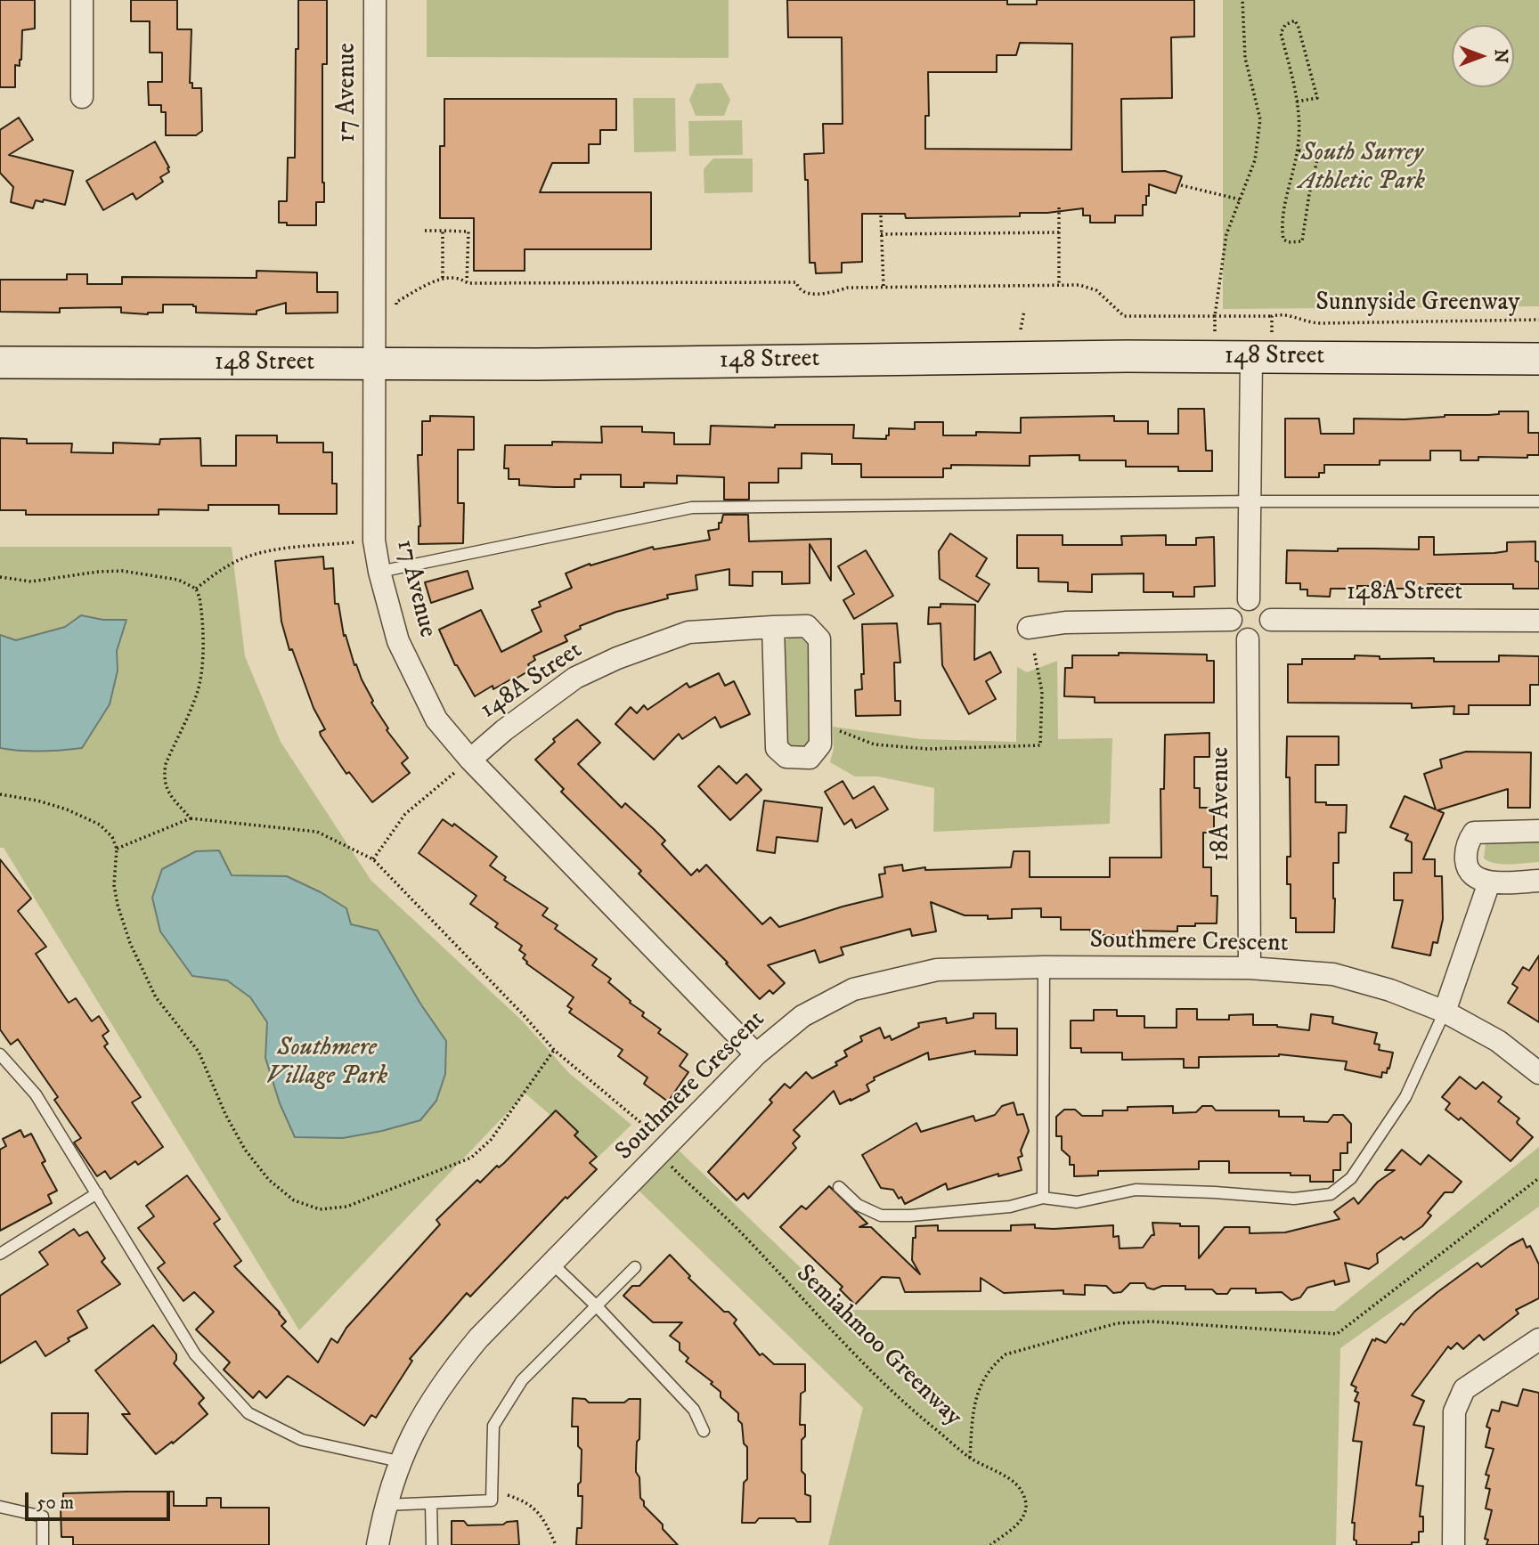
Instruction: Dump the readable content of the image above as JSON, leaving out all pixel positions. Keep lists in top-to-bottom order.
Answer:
{
  "streets": {
    "main road": ["148 Street"],
    "street": [
      "17 Avenue",
      "148A Street",
      "18A Avenue",
      "Southmere Crescent"
    ],
    "path": ["Sunnyside Greenway", "Semiahmoo Greenway"]
  },
  "crossings": [
    ["17 Avenue", "148 Street"],
    ["17 Avenue", "148A Street"],
    ["17 Avenue", "Southmere Crescent"],
    ["148A Street", "18A Avenue"],
    ["18A Avenue", "Southmere Crescent"]
  ],
  "parks": ["South Surrey Athletic Park", "Southmere Village Park"],
  "scale_bar": "50 m",
  "north": "right"
}
